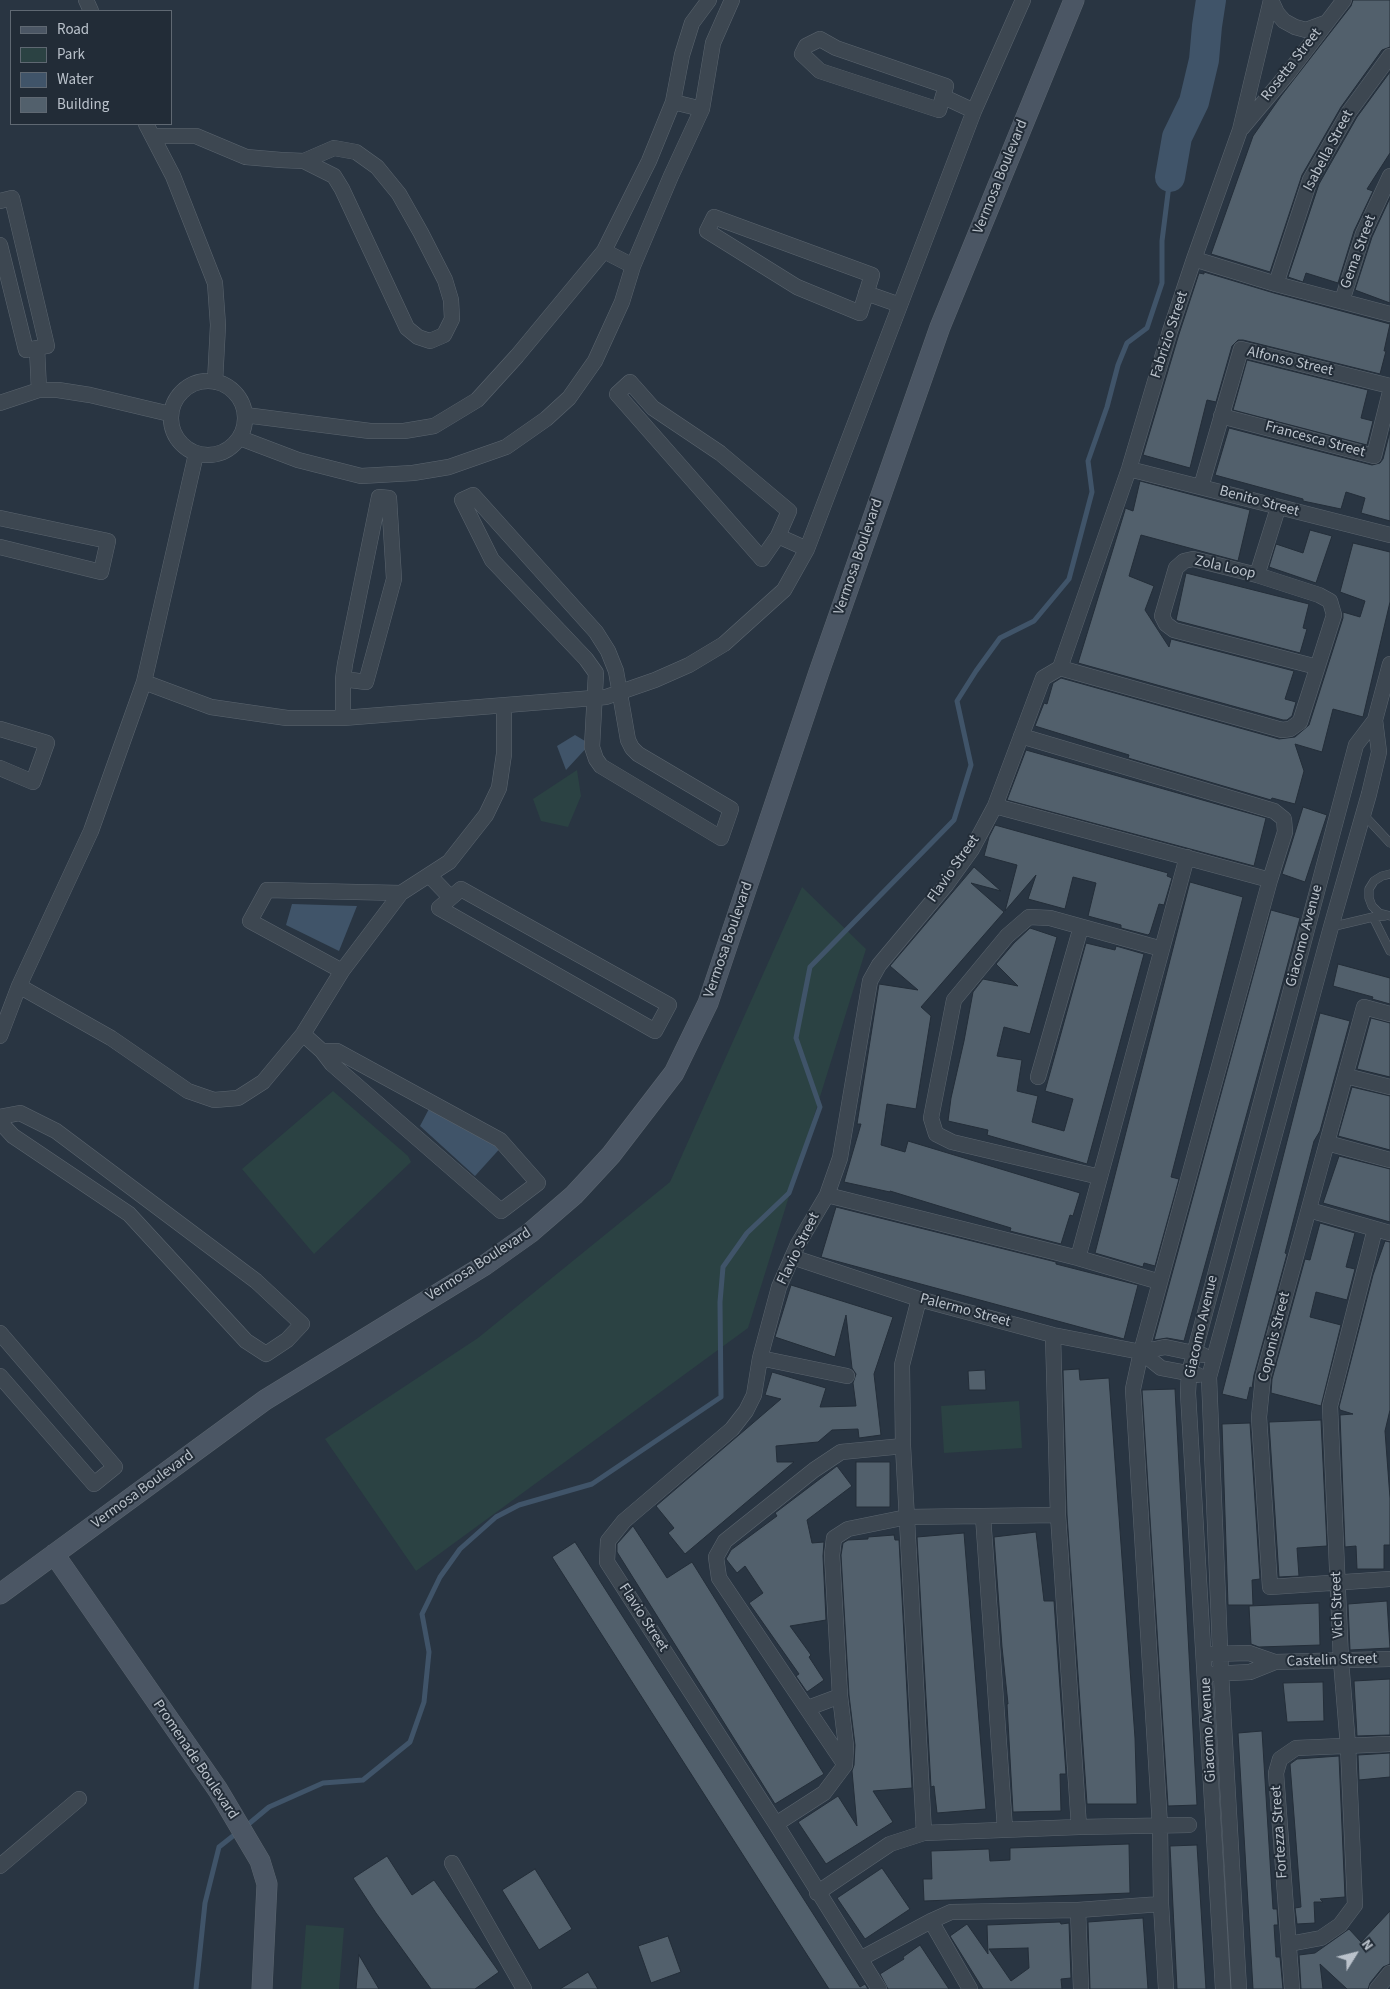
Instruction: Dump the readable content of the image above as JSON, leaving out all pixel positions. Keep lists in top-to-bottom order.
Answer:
{
  "streets": {
    "main road": ["Vermosa Boulevard", "Promenade Boulevard"],
    "street": [
      "Rosetta Street",
      "Isabella Street",
      "Gema Street",
      "Fabrizio Street",
      "Alfonso Street",
      "Francesca Street",
      "Benito Street",
      "Zola Loop",
      "Flavio Street",
      "Giacomo Avenue",
      "Palermo Street",
      "Coponis Street",
      "Vich Street",
      "Castelin Street",
      "Fortezza Street"
    ]
  },
  "crossings": [
    ["Rosetta Street", "Fabrizio Street"],
    ["Vermosa Boulevard", "Promenade Boulevard"],
    ["Fabrizio Street", "Benito Street"],
    ["Fabrizio Street", "Zola Loop"],
    ["Fabrizio Street", "Flavio Street"],
    ["Alfonso Street", "Francesca Street"],
    ["Alfonso Street", "Benito Street"],
    ["Zola Loop", "Flavio Street"],
    ["Flavio Street", "Palermo Street"],
    ["Giacomo Avenue", "Castelin Street"],
    ["Coponis Street", "Vich Street"],
    ["Vich Street", "Castelin Street"],
    ["Vich Street", "Fortezza Street"]
  ],
  "legend": [
    "Road",
    "Park",
    "Water",
    "Building"
  ],
  "north": "top right"
}
